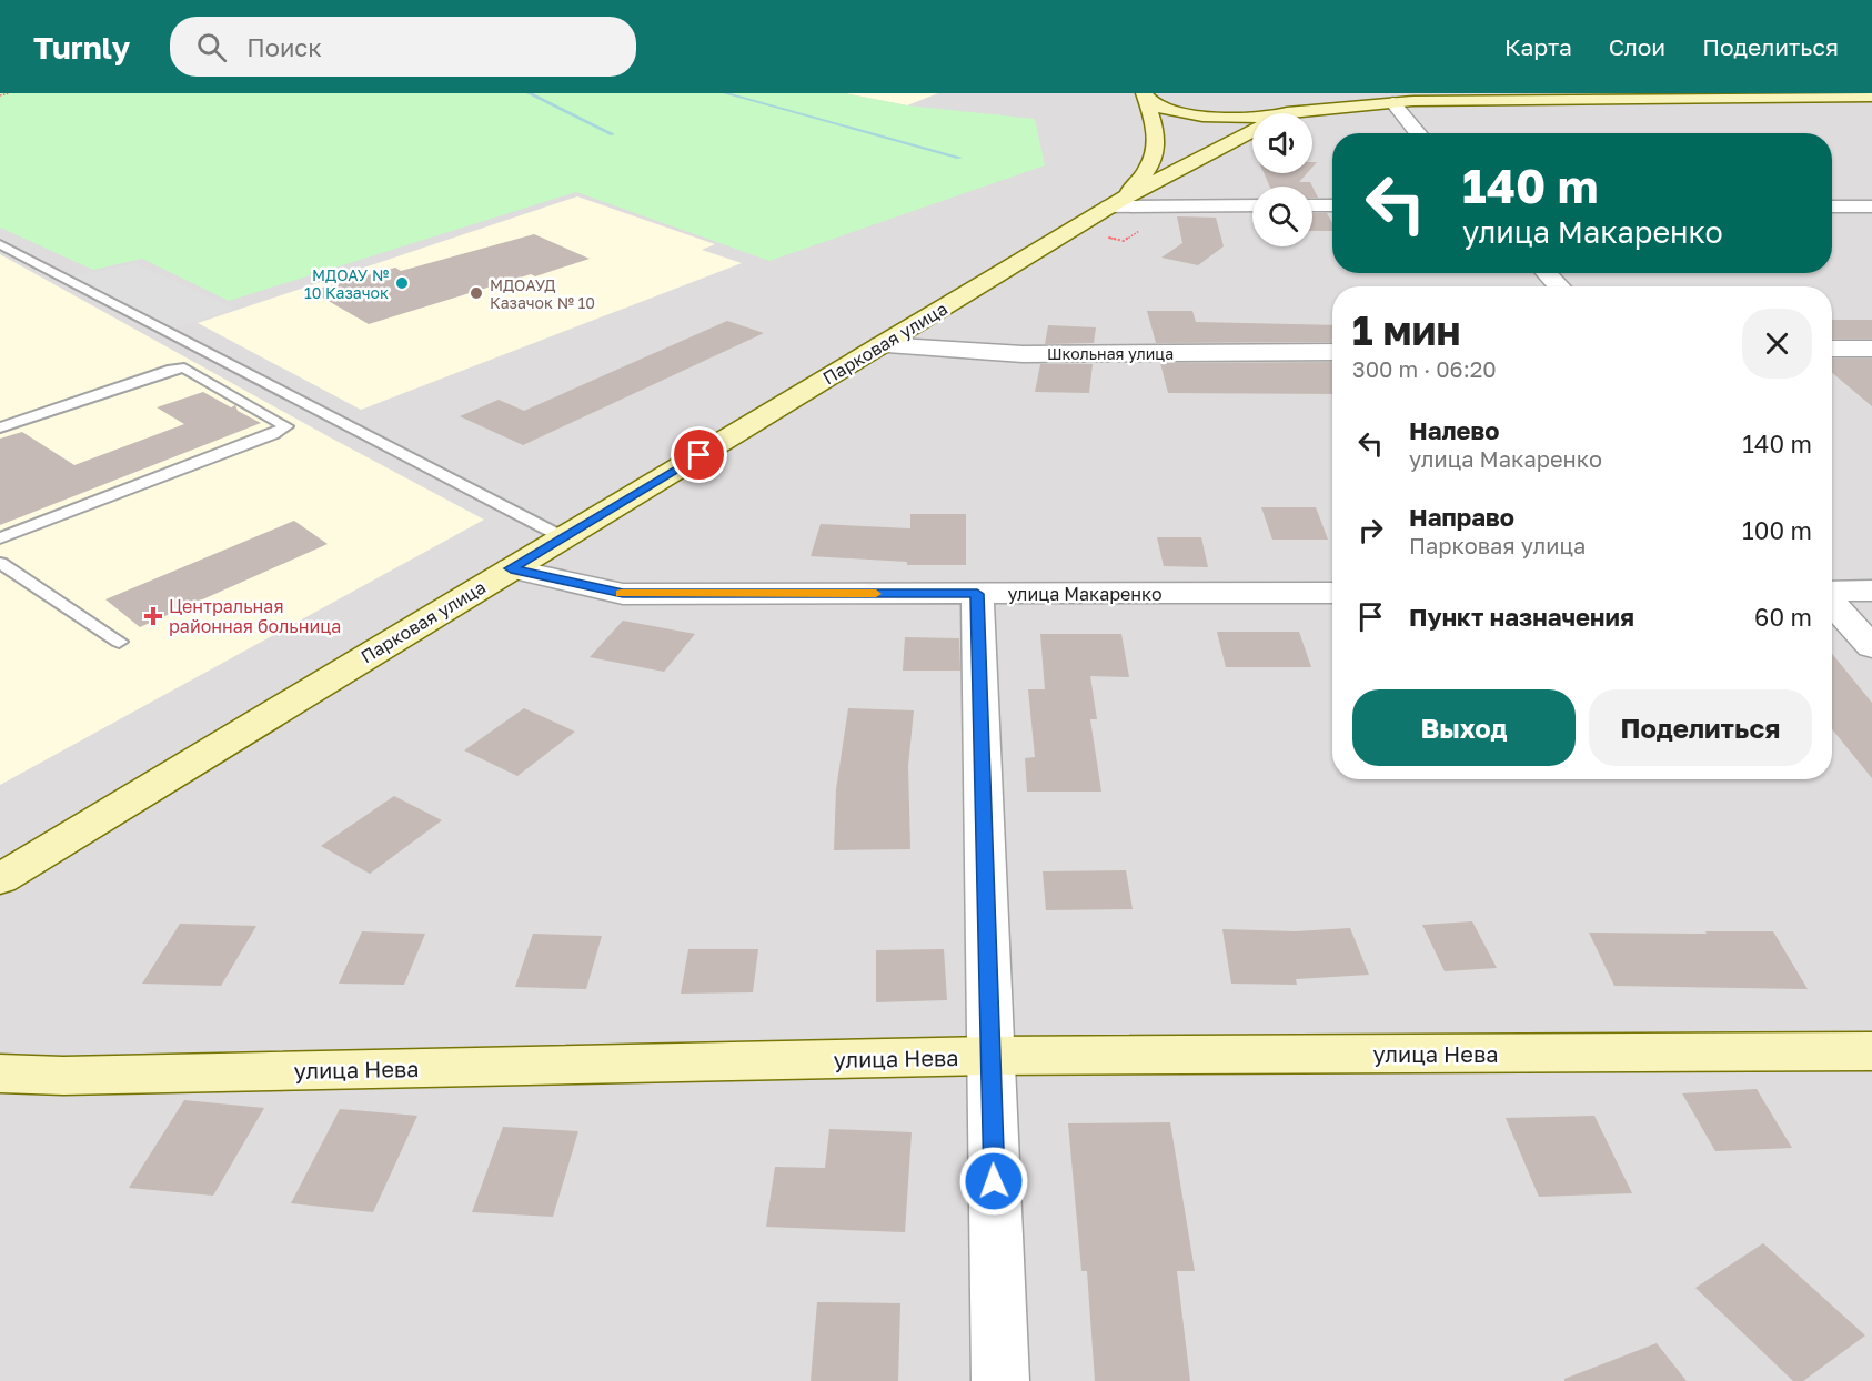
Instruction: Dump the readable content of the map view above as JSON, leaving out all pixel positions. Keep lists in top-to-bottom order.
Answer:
{
  "streets": {
    "main road": ["Парковая улица", "улица Нева"],
    "street": ["Школьная улица", "улица Макаренко"]
  },
  "crossings": [
    ["Парковая улица", "Школьная улица"],
    ["Парковая улица", "улица Макаренко"]
  ],
  "places": {
    "other": ["МДОАУ № 10 Казачок", "МДОАУД Казачок № 10"],
    "health": ["Центральная районная больница"]
  },
  "page": {
    "header": "Turnly",
    "search": "Поиск",
    "nav": ["Карта", "Слои", "Поделиться"],
    "turn": ["140 m", "улица Макаренко"],
    "heading": ["1 мин", "300 m · 06:20"],
    "list": [
      {
        "name": "Налево",
        "note": "улица Макаренко",
        "value": "140 m"
      },
      {
        "name": "Направо",
        "note": "Парковая улица",
        "value": "100 m"
      },
      {
        "name": "Пункт назначения",
        "value": "60 m"
      }
    ],
    "buttons": ["Выход", "Поделиться"]
  }
}
